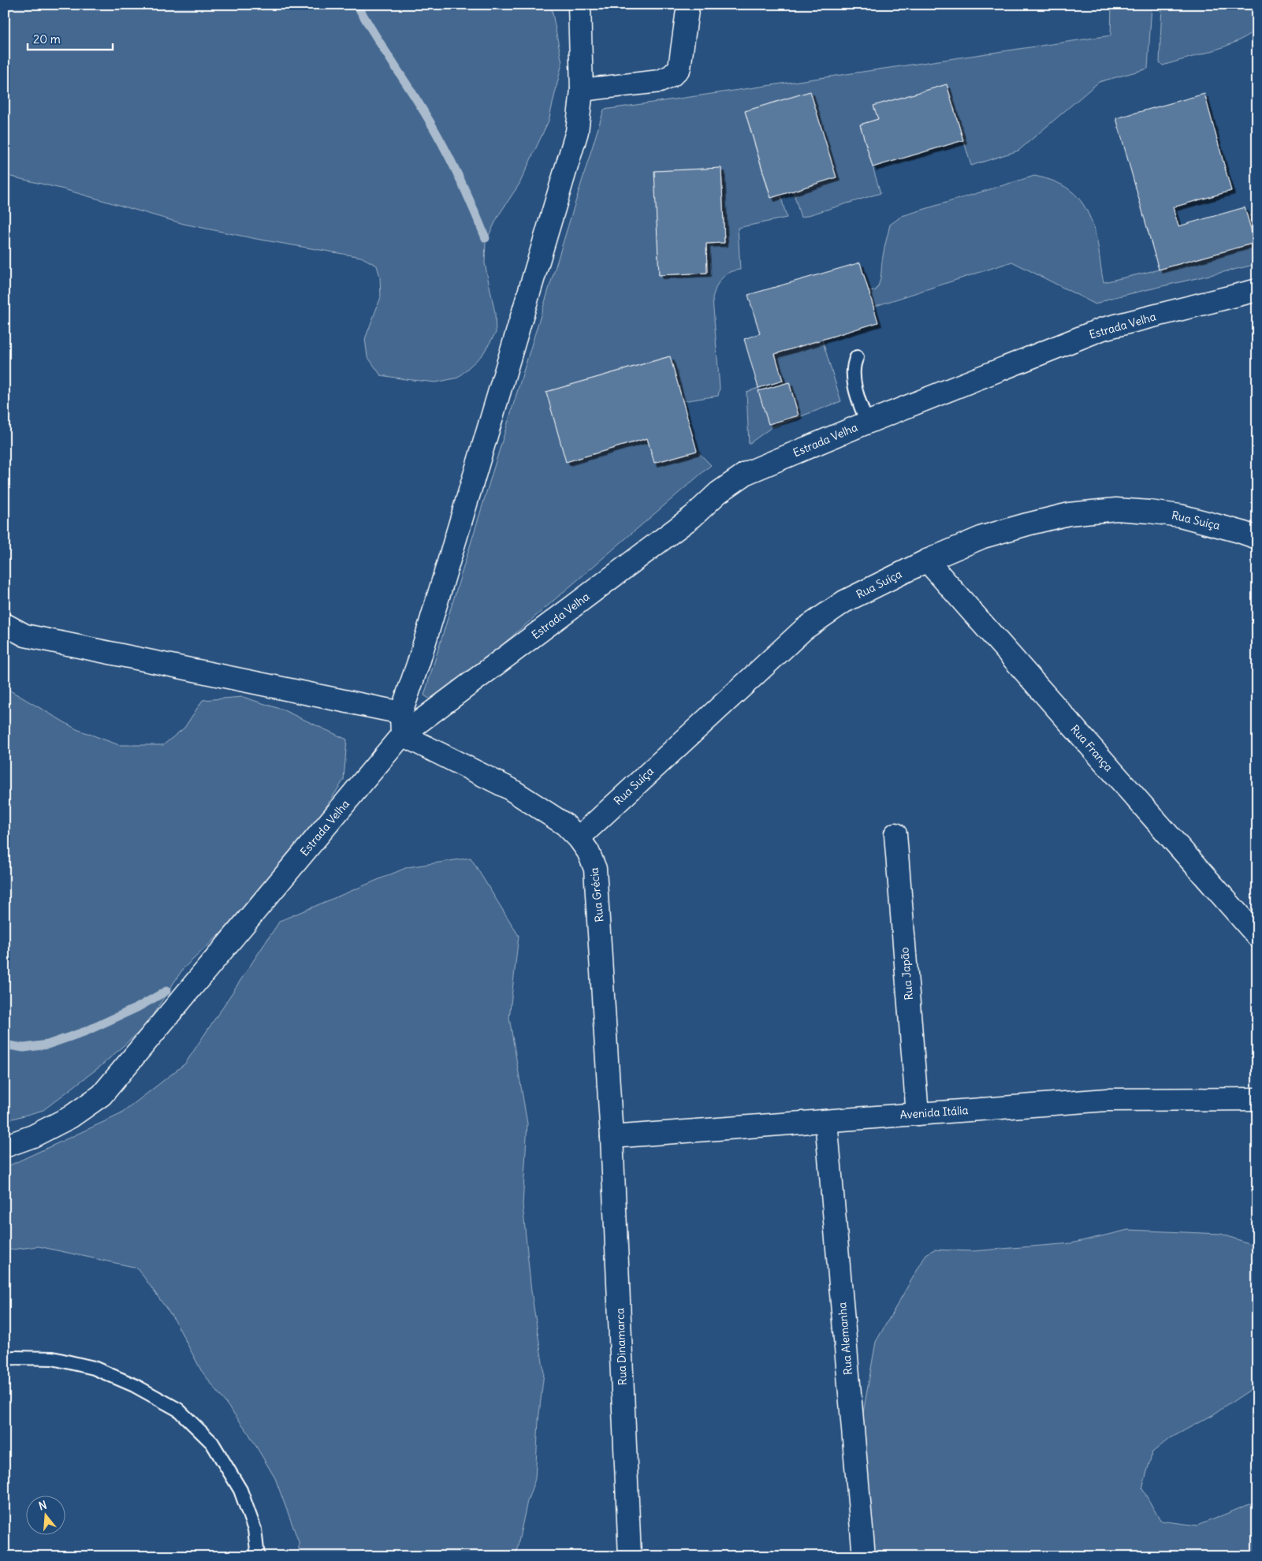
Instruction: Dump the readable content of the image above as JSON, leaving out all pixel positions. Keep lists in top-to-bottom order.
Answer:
{
  "streets": {
    "street": [
      "Estrada Velha",
      "Rua Suíça",
      "Rua França",
      "Rua Grécia",
      "Rua Japão",
      "Avenida Itália",
      "Rua Alemanha",
      "Rua Dinamarca"
    ]
  },
  "crossings": [
    ["Estrada Velha", "Rua Grécia"],
    ["Rua Suíça", "Rua França"],
    ["Rua Suíça", "Rua Grécia"],
    ["Rua Grécia", "Avenida Itália"],
    ["Rua Grécia", "Rua Dinamarca"],
    ["Rua Japão", "Avenida Itália"],
    ["Avenida Itália", "Rua Alemanha"],
    ["Avenida Itália", "Rua Dinamarca"]
  ],
  "scale_bar": "20 m",
  "north": "top"
}
